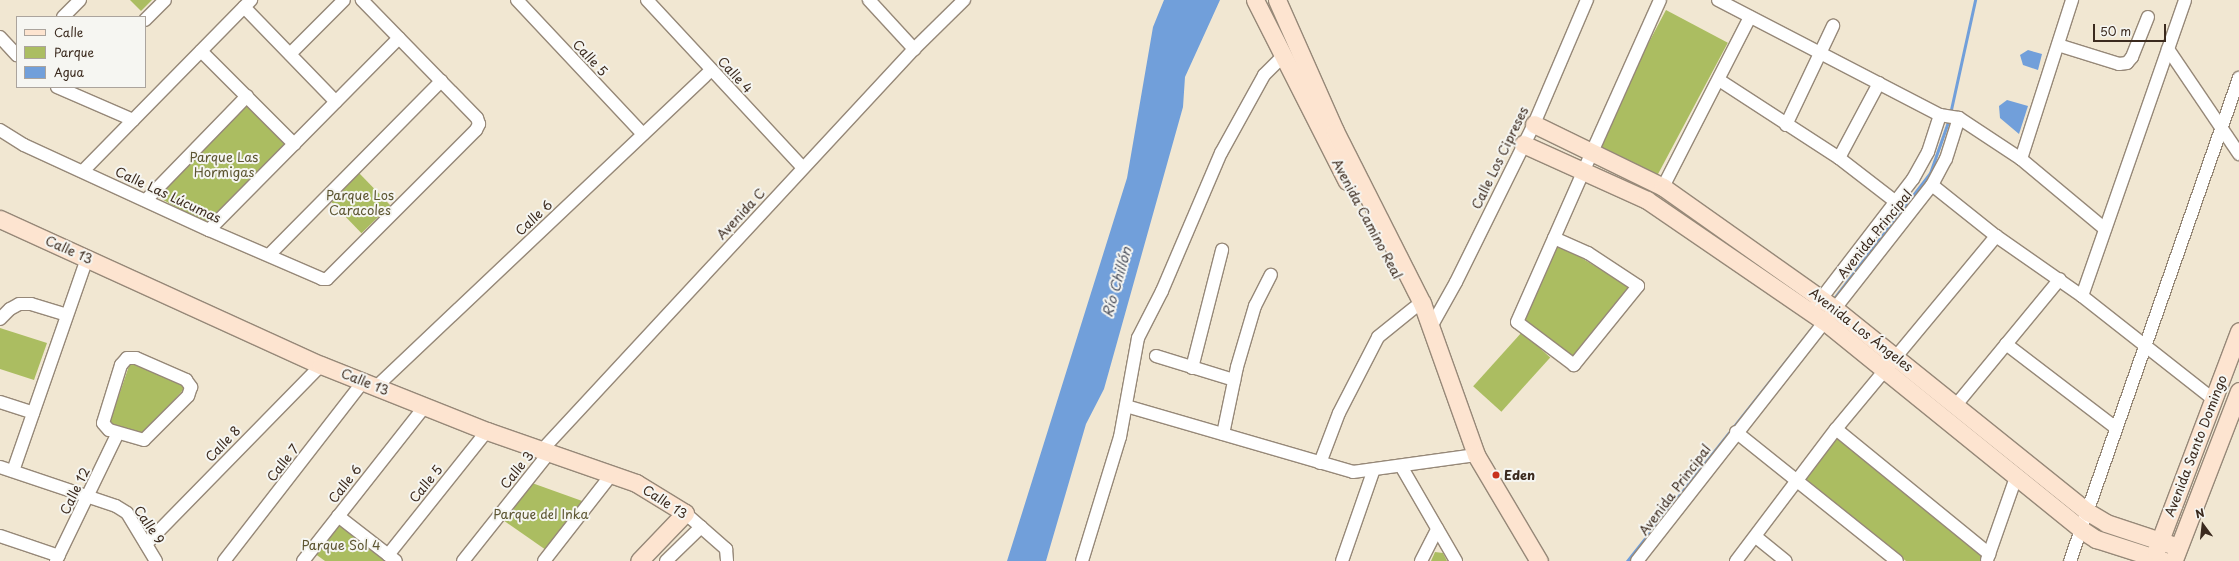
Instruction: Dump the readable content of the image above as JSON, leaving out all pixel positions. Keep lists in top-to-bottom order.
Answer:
{
  "streets": {
    "street": [
      "Calle 5",
      "Calle 4",
      "Calle Los Cipreses",
      "Calle Las Lúcumas",
      "Avenida C",
      "Calle 6",
      "Avenida Camino Real",
      "Avenida Principal",
      "Calle 13",
      "Avenida Los Ángeles",
      "Calle 8",
      "Avenida Santo Domingo",
      "Calle 7",
      "Calle 3",
      "Calle 12",
      "Calle 9"
    ]
  },
  "crossings": [
    ["Calle 5", "Calle 6"],
    ["Calle 5", "Calle 13"],
    ["Calle 4", "Avenida C"],
    ["Calle 4", "Calle 6"],
    ["Calle Los Cipreses", "Avenida Camino Real"],
    ["Calle Los Cipreses", "Avenida Los Ángeles"],
    ["Avenida C", "Calle 13"],
    ["Avenida C", "Calle 3"],
    ["Calle 6", "Calle 13"],
    ["Calle 6", "Calle 7"],
    ["Avenida Principal", "Avenida Los Ángeles"],
    ["Calle 13", "Calle 8"],
    ["Calle 13", "Calle 7"],
    ["Calle 13", "Calle 3"],
    ["Avenida Los Ángeles", "Avenida Santo Domingo"],
    ["Calle 8", "Calle 9"],
    ["Calle 12", "Calle 9"]
  ],
  "water": ["Río Chillón"],
  "parks": [
    "Parque Las Hormigas",
    "Parque Los Caracoles",
    "Parque del Inka",
    "Parque Sol 4"
  ],
  "places": ["Eden"],
  "legend": ["Calle", "Parque", "Agua"],
  "scale_bar": "50 m",
  "north": "top"
}
